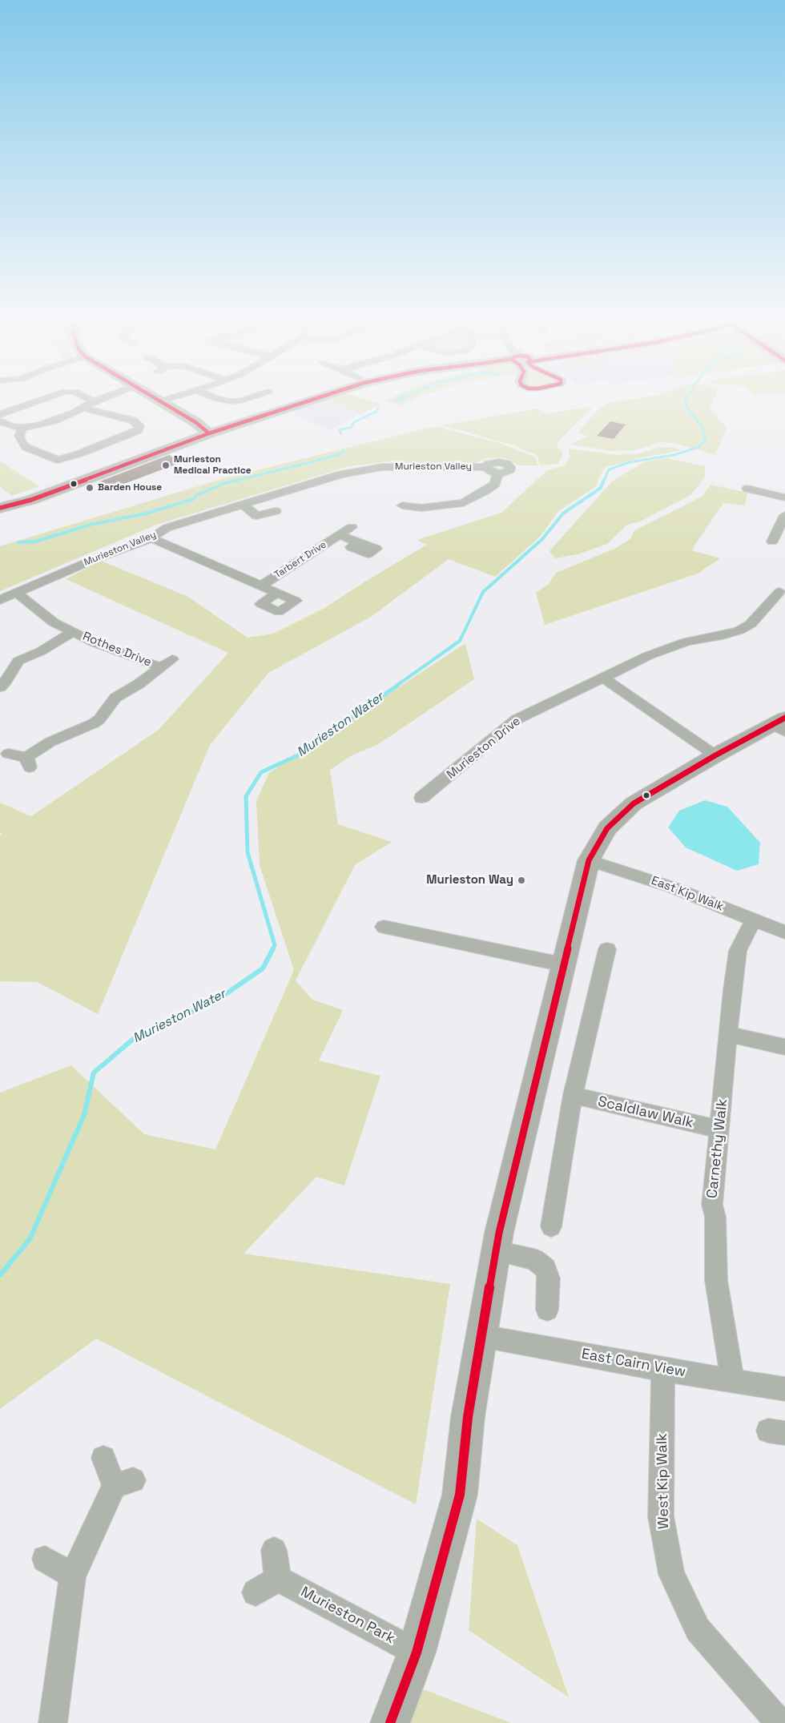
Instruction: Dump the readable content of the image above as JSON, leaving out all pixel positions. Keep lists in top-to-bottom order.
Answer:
{
  "streets": {
    "street": [
      "Murieston Valley",
      "Tarbert Drive",
      "Rothes Drive",
      "Murieston Drive",
      "East Kip Walk",
      "Scaldlaw Walk",
      "Carnethy Walk",
      "East Cairn View",
      "West Kip Walk",
      "Murieston Park"
    ]
  },
  "crossings": [
    ["Murieston Valley", "Tarbert Drive"],
    ["Murieston Valley", "Rothes Drive"],
    ["East Kip Walk", "Carnethy Walk"],
    ["Scaldlaw Walk", "Carnethy Walk"],
    ["Carnethy Walk", "East Cairn View"],
    ["East Cairn View", "West Kip Walk"]
  ],
  "water": ["Murieston Water"],
  "places": ["Murieston Medical Practice", "Barden House", "Murieston Way"]
}
